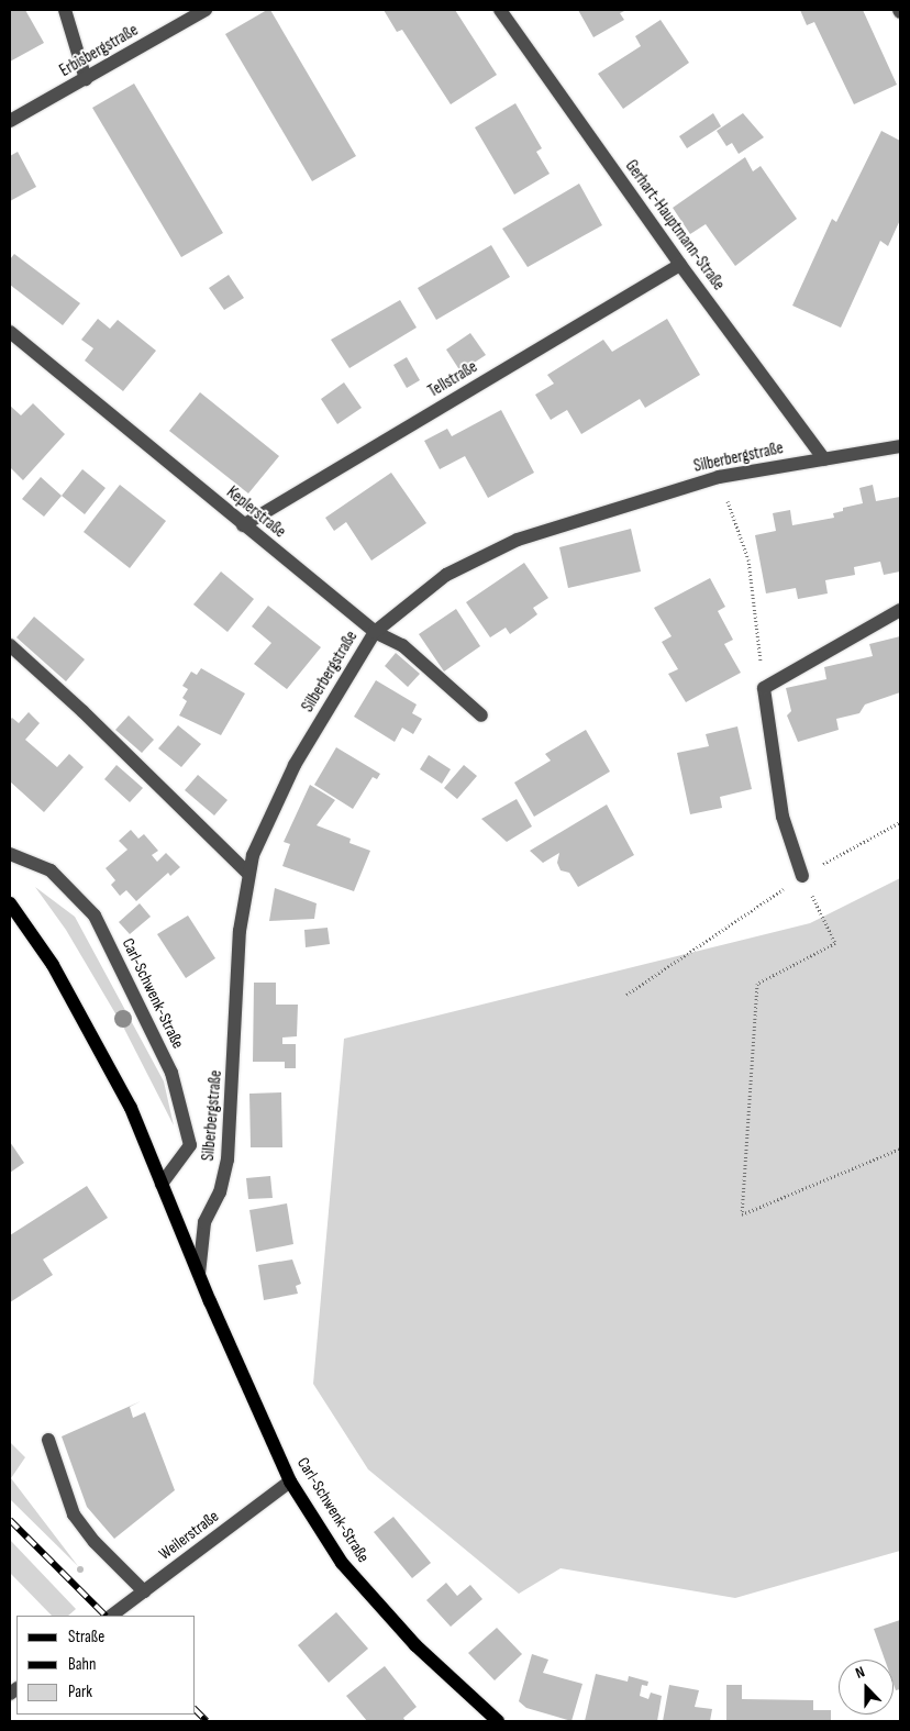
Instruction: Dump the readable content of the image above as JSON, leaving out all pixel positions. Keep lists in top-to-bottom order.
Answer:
{
  "streets": {
    "main road": ["Carl-Schwenk-Straße"],
    "street": [
      "Erbisbergstraße",
      "Gerhart-Hauptmann-Straße",
      "Tellstraße",
      "Silberbergstraße",
      "Keplerstraße",
      "Weilerstraße"
    ]
  },
  "crossings": [
    ["Gerhart-Hauptmann-Straße", "Tellstraße"],
    ["Gerhart-Hauptmann-Straße", "Silberbergstraße"],
    ["Tellstraße", "Keplerstraße"],
    ["Silberbergstraße", "Keplerstraße"],
    ["Silberbergstraße", "Carl-Schwenk-Straße"],
    ["Carl-Schwenk-Straße", "Weilerstraße"]
  ],
  "legend": ["Straße", "Bahn", "Park"],
  "north": "top"
}
